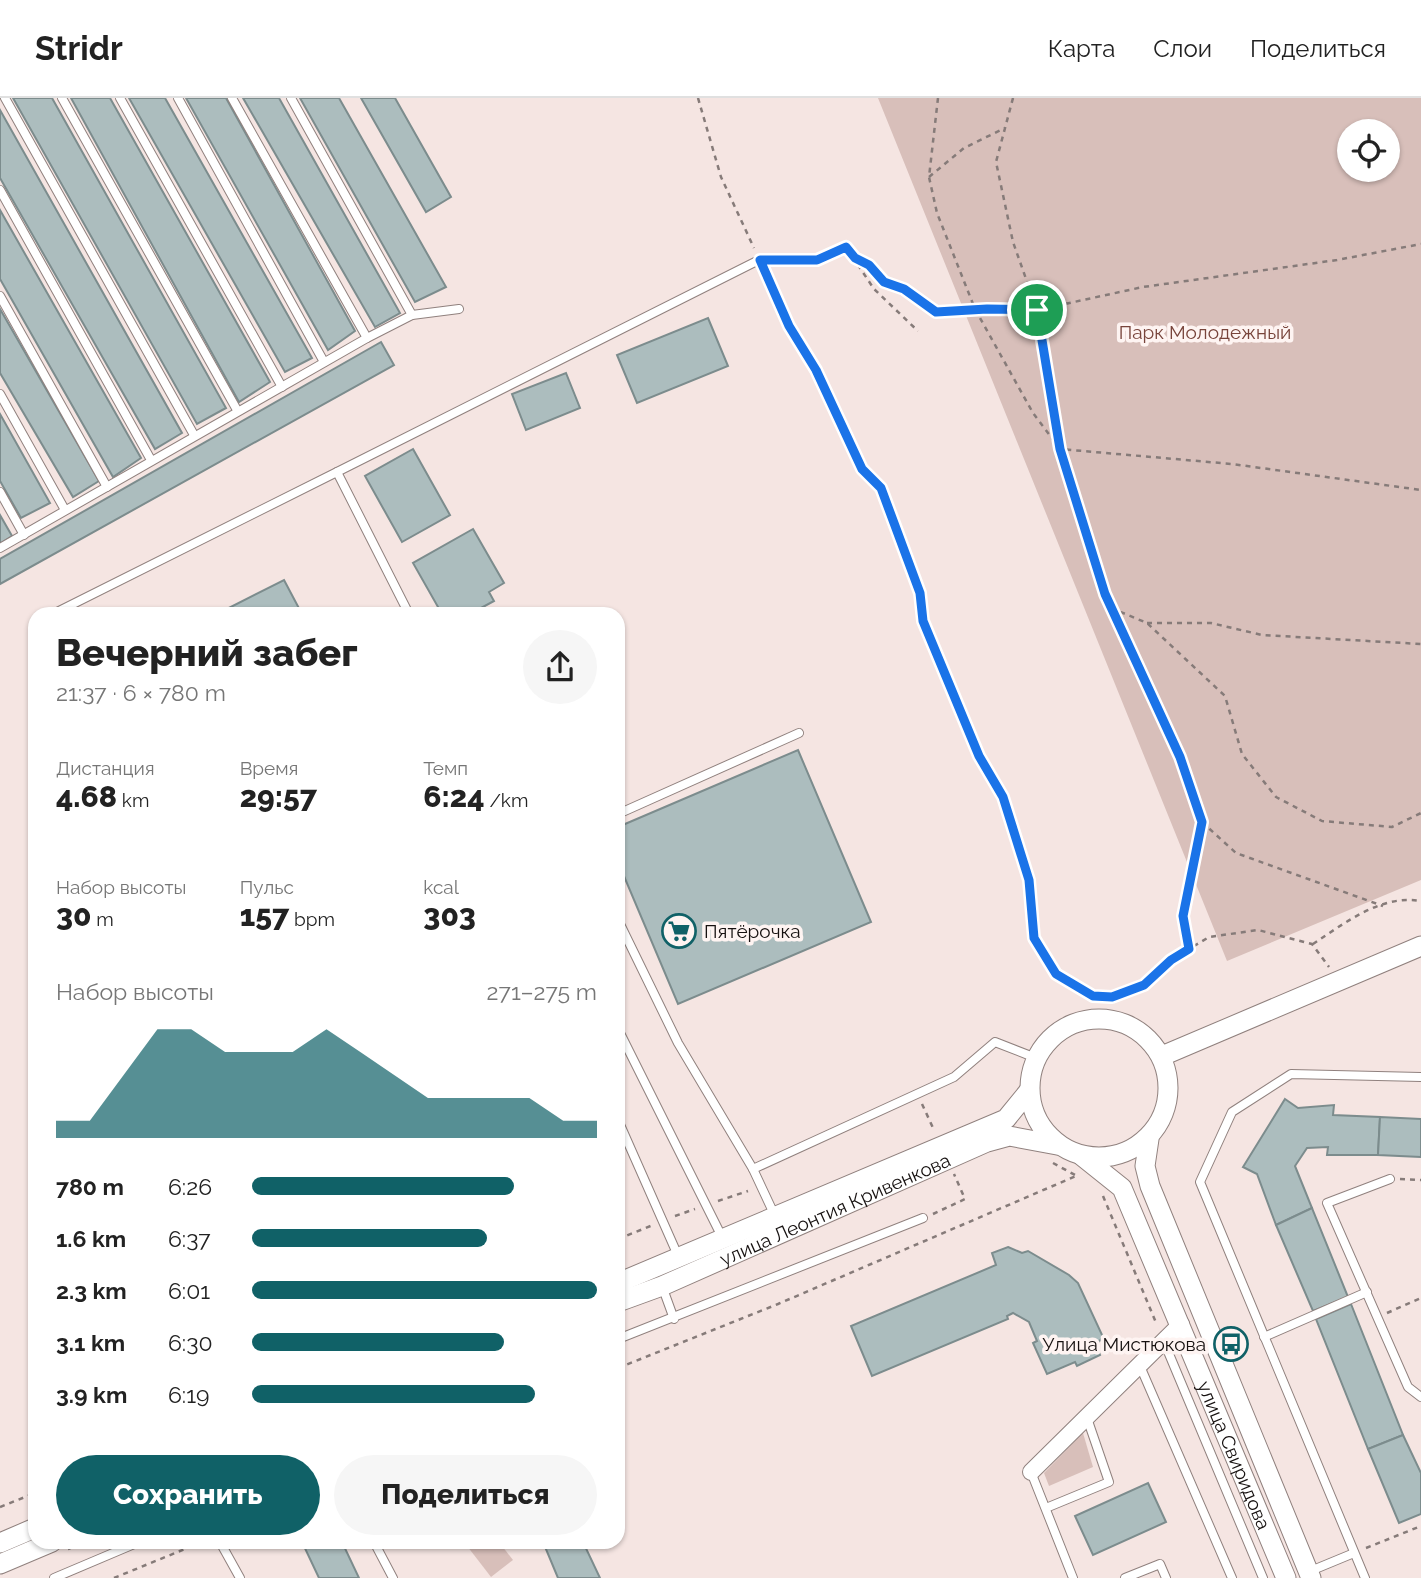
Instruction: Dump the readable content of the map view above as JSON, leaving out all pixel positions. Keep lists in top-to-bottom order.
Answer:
{
  "streets": {
    "street": ["улица Леонтия Кривенкова", "улица Свиридова"]
  },
  "crossings": [
    ["улица Леонтия Кривенкова", "улица Свиридова"]
  ],
  "parks": ["Парк Молодежный"],
  "places": {
    "supermarket": ["Пятёрочка"],
    "bus stop": ["Улица Мистюкова"]
  },
  "page": {
    "header": "Stridr",
    "nav": ["Карта", "Слои", "Поделиться"],
    "heading": ["Вечерний забег", "21:37 · 6 × 780 m"],
    "stats": [
      ["Дистанция", "4.68 km"],
      ["Время", "29:57"],
      ["Темп", "6:24 /km"],
      ["Набор высоты", "30 m"],
      ["Пульс", "157 bpm"],
      ["kcal", "303"]
    ],
    "chart": ["Набор высоты", "271–275 m"],
    "list": [
      {
        "name": "780 m",
        "note": "6:26"
      },
      {
        "name": "1.6 km",
        "note": "6:37"
      },
      {
        "name": "2.3 km",
        "note": "6:01"
      },
      {
        "name": "3.1 km",
        "note": "6:30"
      },
      {
        "name": "3.9 km",
        "note": "6:19"
      }
    ],
    "buttons": ["Сохранить", "Поделиться"]
  }
}
